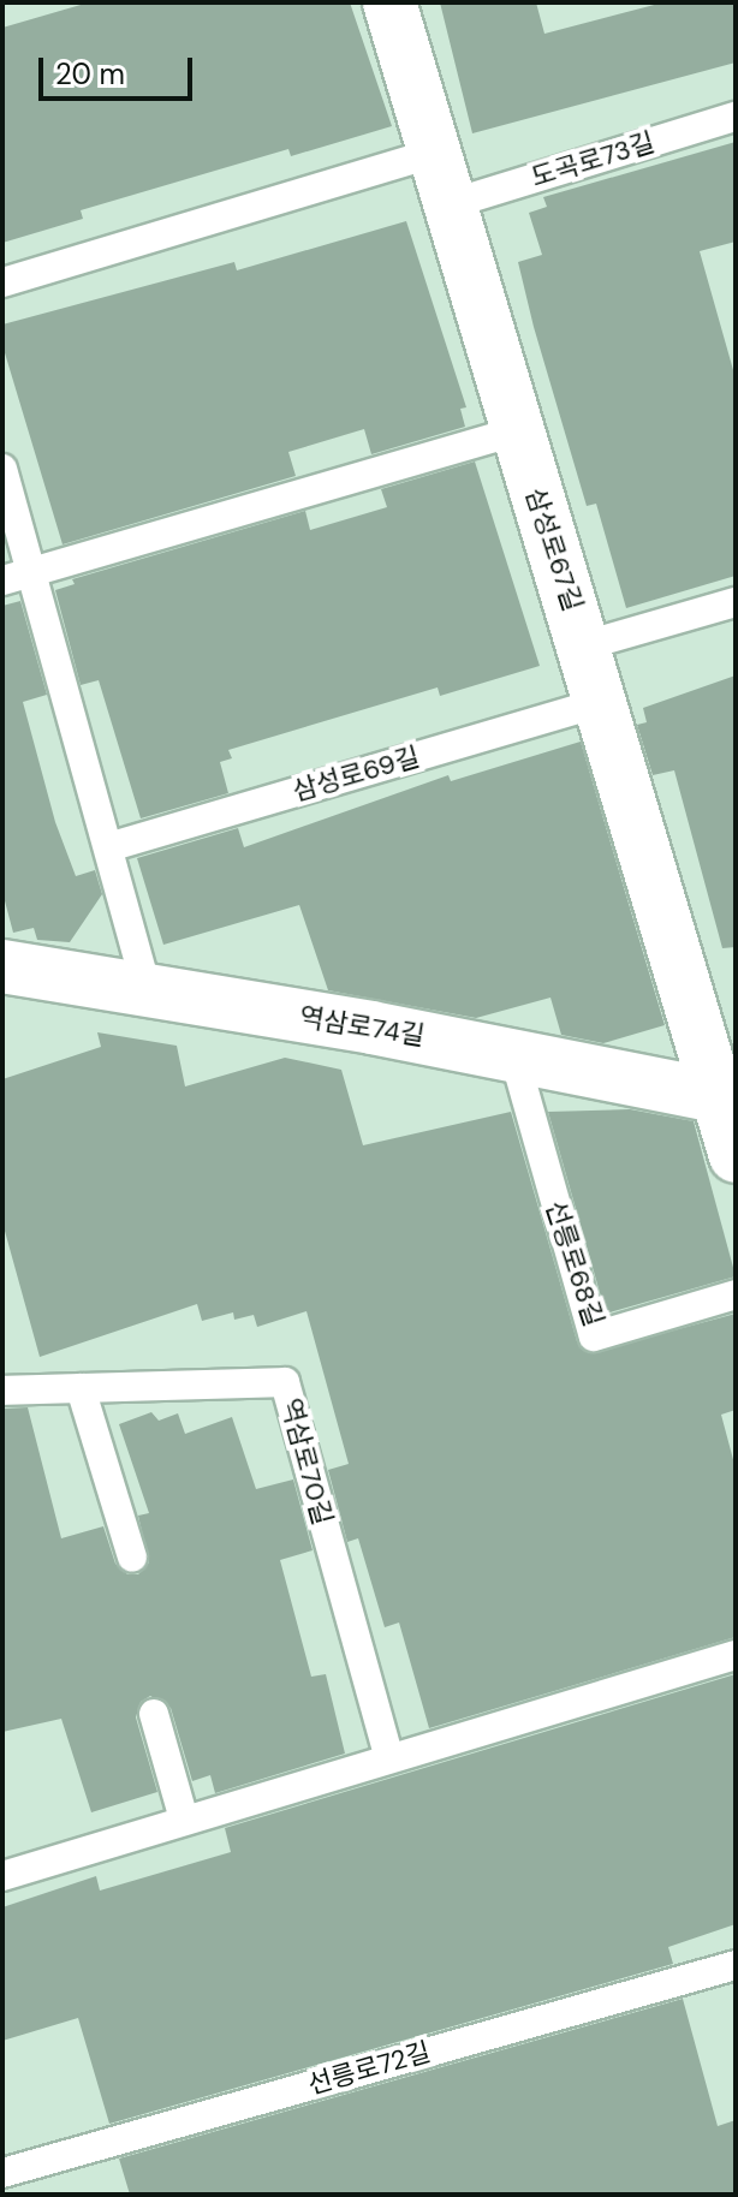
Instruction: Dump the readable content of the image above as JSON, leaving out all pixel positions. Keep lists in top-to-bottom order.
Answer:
{
  "streets": {
    "street": ["삼성로67길", "역삼로74길"],
    "lane": [
      "도곡로73길",
      "삼성로69길",
      "선릉로68길",
      "역삼로70길",
      "선릉로72길"
    ]
  },
  "crossings": [
    ["도곡로73길", "삼성로67길"],
    ["삼성로67길", "삼성로69길"],
    ["삼성로67길", "역삼로74길"],
    ["역삼로74길", "선릉로68길"]
  ],
  "scale_bar": "20 m"
}
